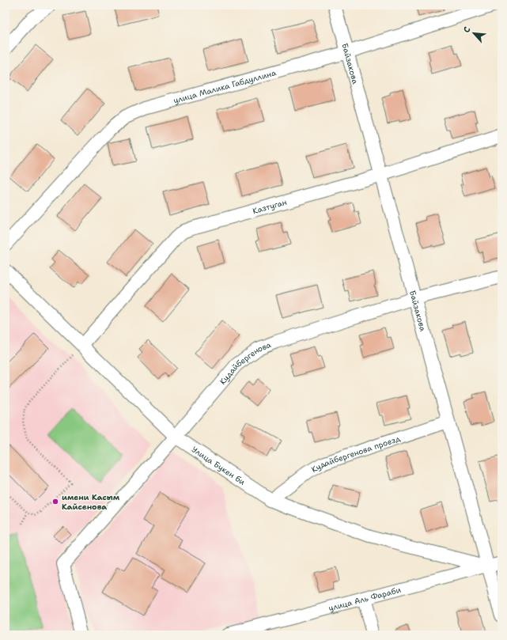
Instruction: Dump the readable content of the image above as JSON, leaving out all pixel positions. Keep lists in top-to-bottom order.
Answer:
{
  "streets": {
    "street": [
      "Байзакова",
      "улица Малика Габдуллина",
      "Казтуган",
      "Кудайбергенова",
      "Кудайбергенова проезд",
      "Улица Букен би",
      "улица Аль Фараби"
    ]
  },
  "crossings": [
    ["Байзакова", "улица Малика Габдуллина"],
    ["Байзакова", "Казтуган"],
    ["Байзакова", "Кудайбергенова"],
    ["Байзакова", "Кудайбергенова проезд"],
    ["Байзакова", "Улица Букен би"],
    ["Байзакова", "улица Аль Фараби"],
    ["Казтуган", "Улица Букен би"],
    ["Кудайбергенова", "Улица Букен би"],
    ["Кудайбергенова проезд", "Улица Букен би"],
    ["Улица Букен би", "улица Аль Фараби"]
  ],
  "places": ["имени Касым Кайсенова"],
  "north": "top left"
}
